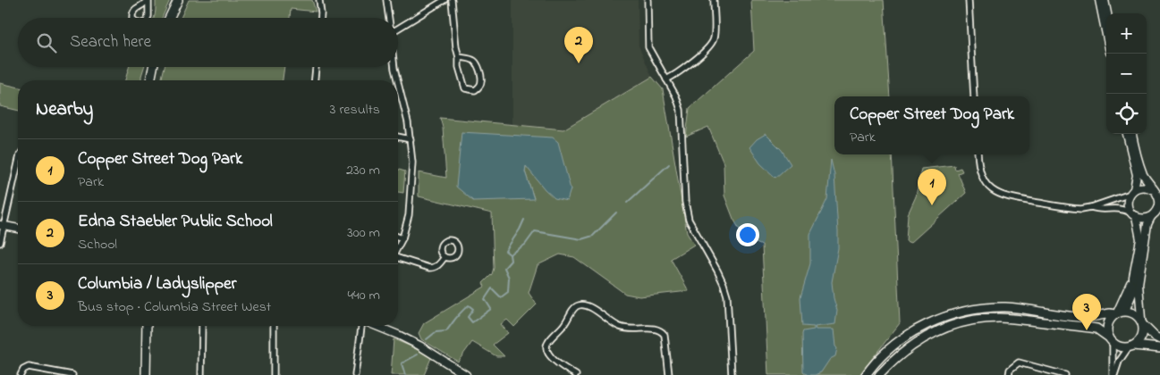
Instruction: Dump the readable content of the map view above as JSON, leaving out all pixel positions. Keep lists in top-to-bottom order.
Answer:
{
  "page": {
    "map_buttons": ["+", "−"],
    "search": "Search here",
    "pins": ["2", "1", "3"],
    "heading": ["Nearby", "3 results"],
    "popup": ["Copper Street Dog Park", "Park"],
    "list": [
      {
        "mark": "1",
        "name": "Copper Street Dog Park",
        "note": "Park",
        "value": "230 m"
      },
      {
        "mark": "2",
        "name": "Edna Staebler Public School",
        "note": "School",
        "value": "300 m"
      },
      {
        "mark": "3",
        "name": "Columbia / Ladyslipper",
        "note": "Bus stop · Columbia Street West",
        "value": "440 m"
      }
    ]
  }
}
